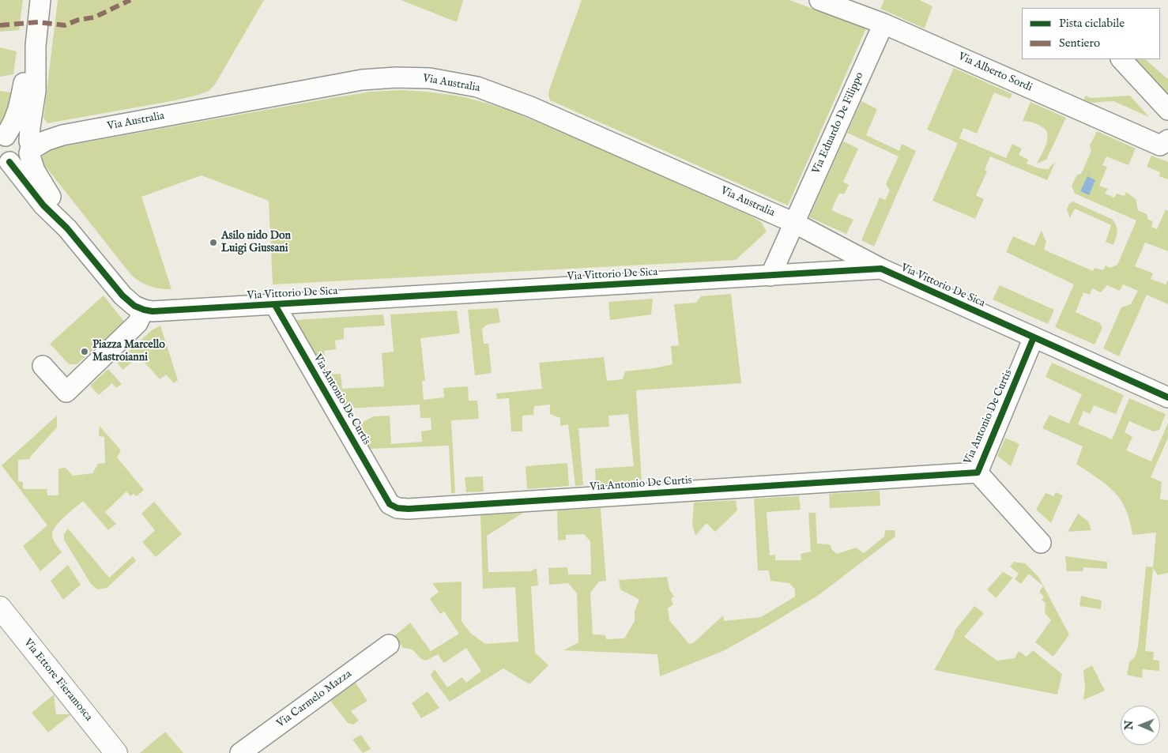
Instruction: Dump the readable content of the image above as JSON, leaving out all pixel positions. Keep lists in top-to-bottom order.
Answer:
{
  "streets": {
    "main road": ["Via Ettore Fieramosca"],
    "street": [
      "Via Alberto Sordi",
      "Via Australia",
      "Via Eduardo De Filippo",
      "Via Vittorio De Sica",
      "Via Antonio De Curtis",
      "Via Carmelo Mazza"
    ]
  },
  "crossings": [
    ["Via Alberto Sordi", "Via Eduardo De Filippo"],
    ["Via Australia", "Via Eduardo De Filippo"],
    ["Via Australia", "Via Vittorio De Sica"],
    ["Via Eduardo De Filippo", "Via Vittorio De Sica"],
    ["Via Vittorio De Sica", "Via Antonio De Curtis"]
  ],
  "places": ["Asilo nido Don Luigi Giussani", "Piazza Marcello Mastroianni"],
  "legend": ["Pista ciclabile", "Sentiero"],
  "north": "left"
}
